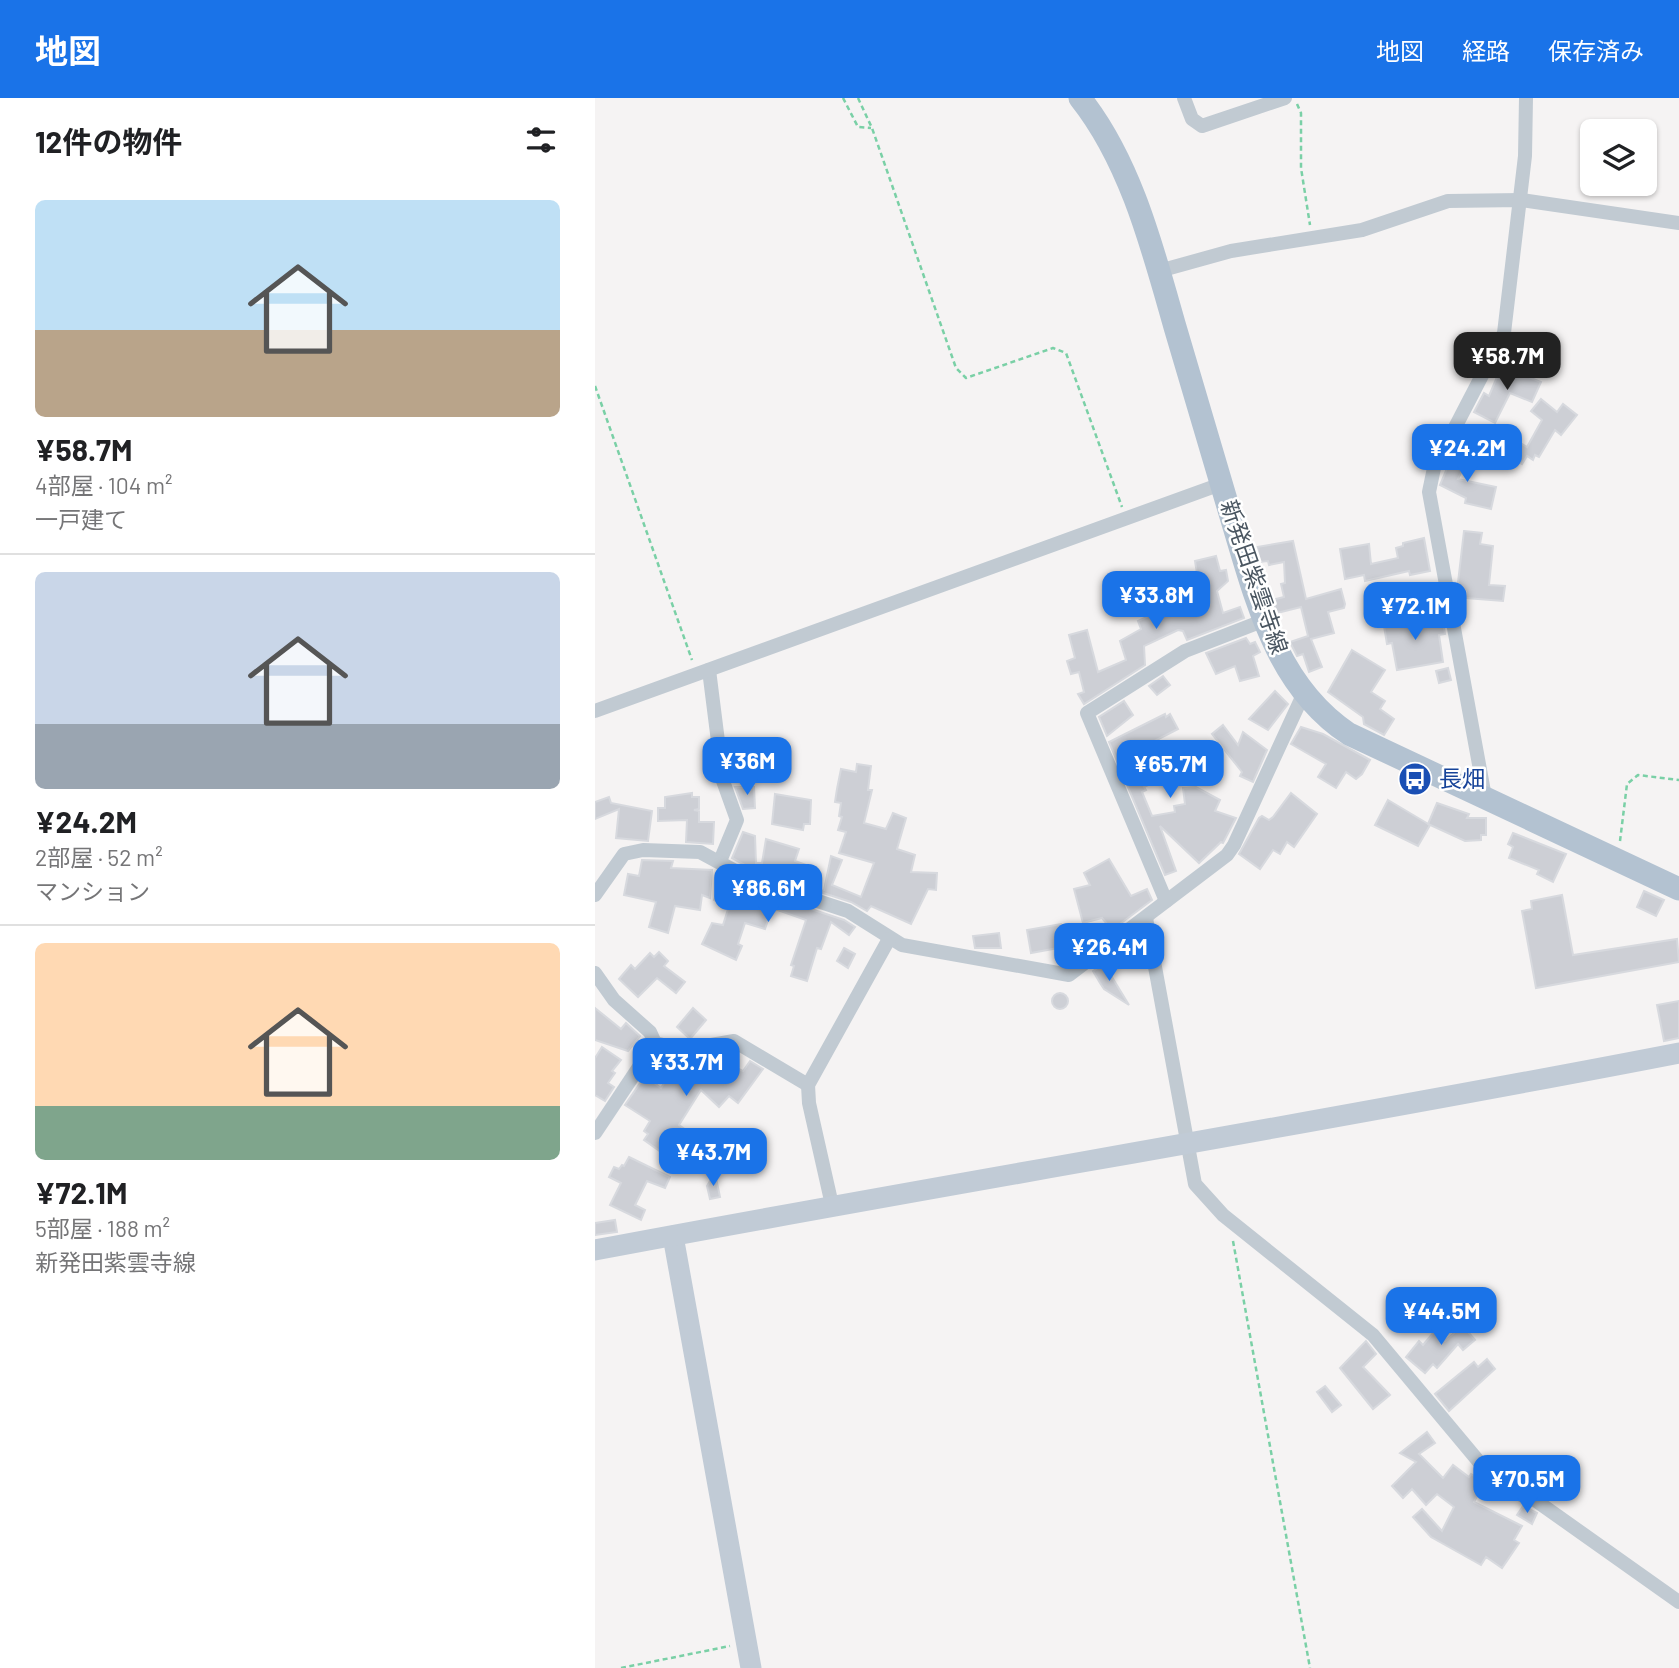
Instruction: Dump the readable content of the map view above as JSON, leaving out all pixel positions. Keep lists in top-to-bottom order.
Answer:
{
  "streets": {
    "main road": ["新発田紫雲寺線"]
  },
  "places": {
    "bus stop": ["長畑"]
  },
  "page": {
    "header": "地図",
    "nav": ["地図", "経路", "保存済み"],
    "heading": "12件の物件",
    "list": [
      {
        "name": "¥58.7M",
        "note": "4部屋 · 104 m² · 一戸建て"
      },
      {
        "name": "¥24.2M",
        "note": "2部屋 · 52 m² · マンション"
      },
      {
        "name": "¥72.1M",
        "note": "5部屋 · 188 m² · 新発田紫雲寺線"
      }
    ],
    "price": [
      "¥58.7M",
      "¥24.2M",
      "¥33.8M",
      "¥72.1M",
      "¥36M",
      "¥65.7M",
      "¥86.6M",
      "¥26.4M",
      "¥33.7M",
      "¥43.7M",
      "¥44.5M",
      "¥70.5M"
    ]
  }
}
